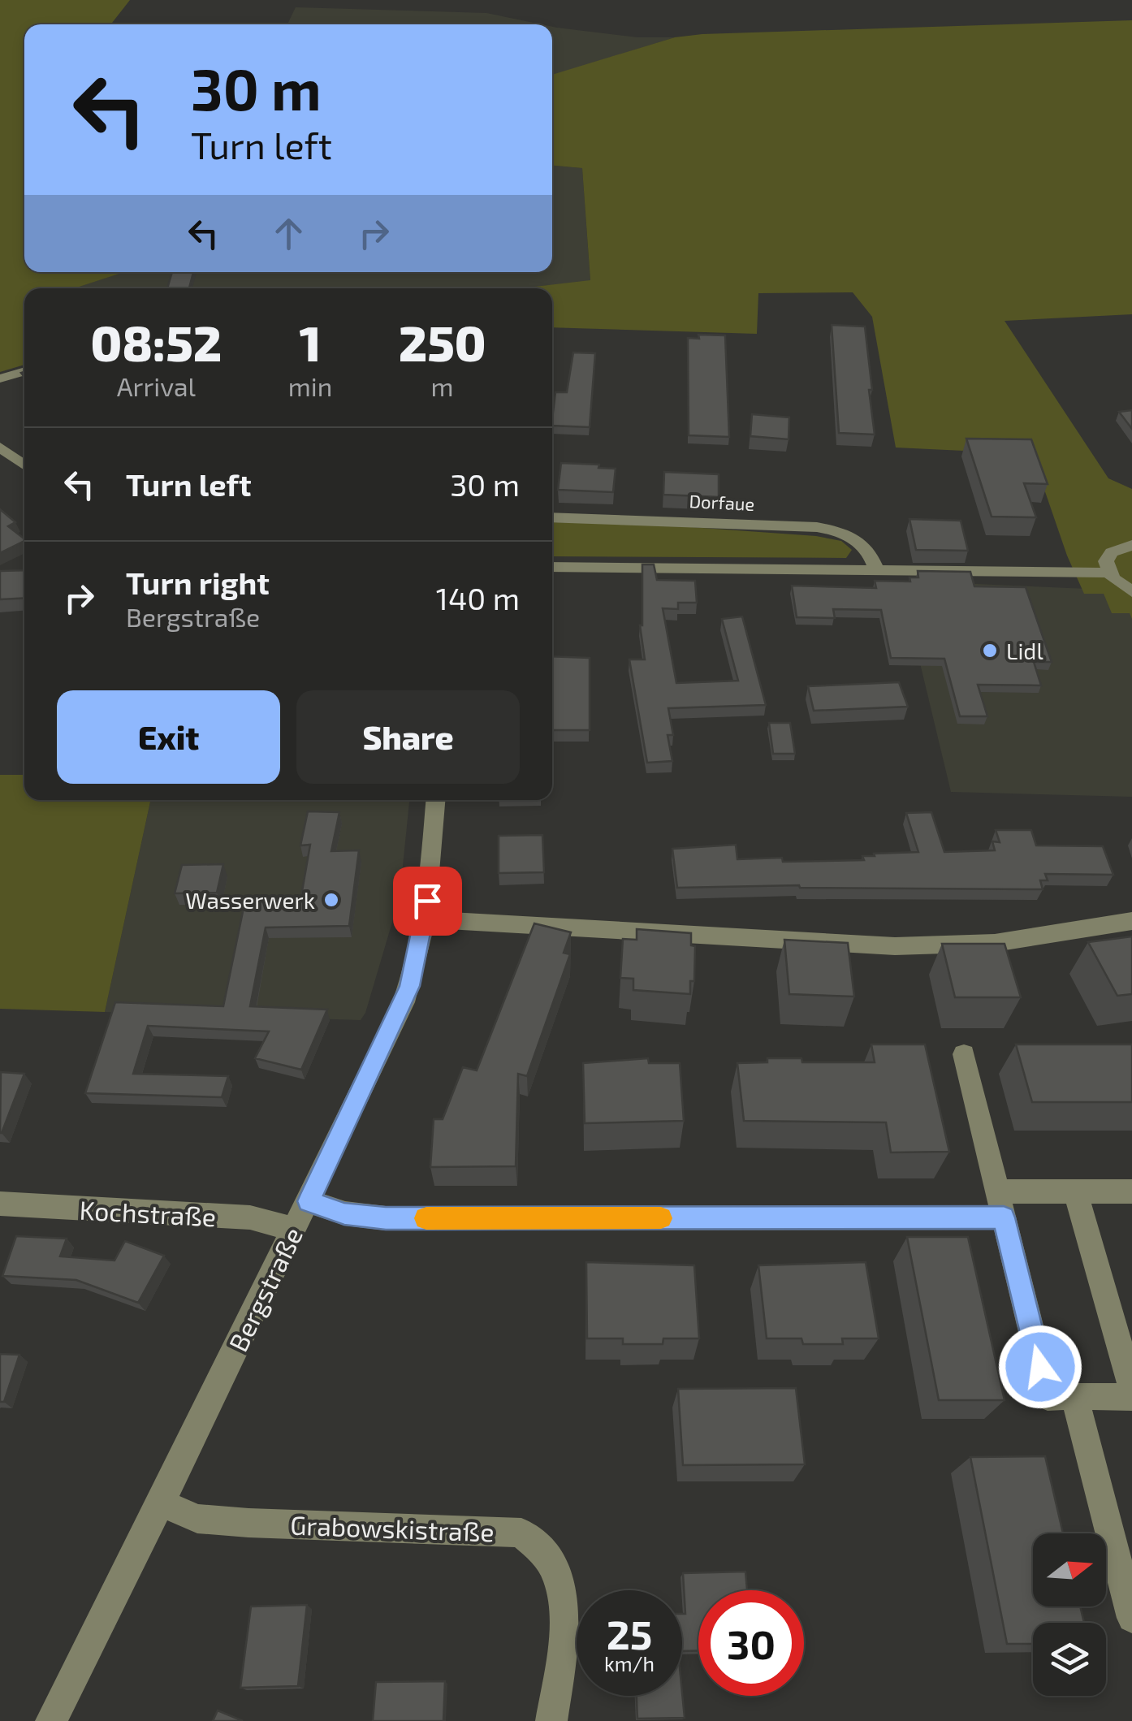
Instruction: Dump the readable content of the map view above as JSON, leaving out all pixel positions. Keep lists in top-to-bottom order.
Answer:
{
  "streets": {
    "street": [
      "Dorfaue",
      "Kochstraße",
      "Bergstraße",
      "Grabowskistraße"
    ]
  },
  "crossings": [
    ["Kochstraße", "Bergstraße"],
    ["Bergstraße", "Grabowskistraße"]
  ],
  "places": ["Lidl", "Wasserwerk"],
  "north": "right",
  "page": {
    "turn": ["30 m", "Turn left"],
    "eta": [
      "08:52",
      "Arrival",
      "1",
      "min",
      "250",
      "m"
    ],
    "list": [
      {
        "name": "Turn left",
        "value": "30 m"
      },
      {
        "name": "Turn right",
        "note": "Bergstraße",
        "value": "140 m"
      }
    ],
    "buttons": ["Exit", "Share"],
    "speed": "25 km/h",
    "limit": "30"
  }
}
